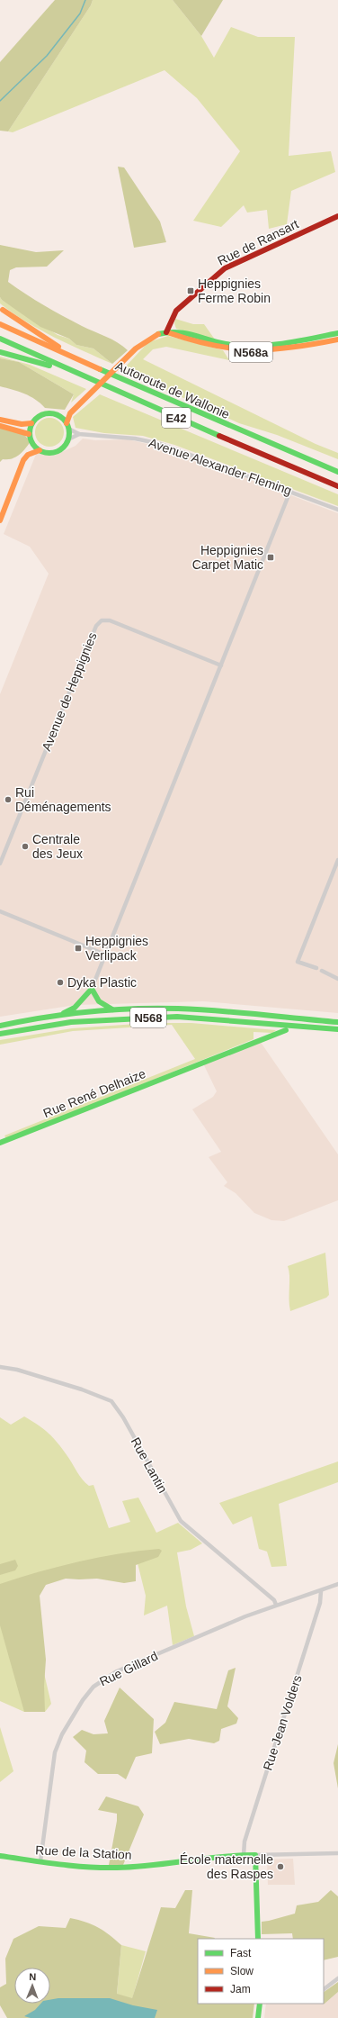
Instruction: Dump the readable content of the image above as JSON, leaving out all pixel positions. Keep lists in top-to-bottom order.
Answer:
{
  "streets": {
    "main road": [
      "Rue de Ransart",
      "N568a",
      "Autoroute de Wallonie",
      "E42",
      "N568",
      "Rue René Delhaize",
      "Rue de la Station"
    ],
    "street": [
      "Avenue Alexander Fleming",
      "Avenue de Heppignies",
      "Rue Lantin",
      "Rue Gillard",
      "Rue Jean Volders"
    ]
  },
  "crossings": [
    ["Rue de Ransart", "N568a"],
    ["N568a", "Avenue Alexander Fleming"],
    ["N568", "Rue René Delhaize"],
    ["Rue Lantin", "Rue Gillard"],
    ["Rue Gillard", "Rue Jean Volders"],
    ["Rue Gillard", "Rue de la Station"],
    ["Rue Jean Volders", "Rue de la Station"]
  ],
  "places": {
    "transit": ["Heppignies Ferme Robin", "Heppignies Carpet Matic", "Heppignies Verlipack"],
    "other": [
      "Rui Déménagements",
      "Centrale des Jeux",
      "Dyka Plastic",
      "École maternelle des Raspes"
    ]
  },
  "legend": ["Fast", "Slow", "Jam"],
  "north": "top"
}
